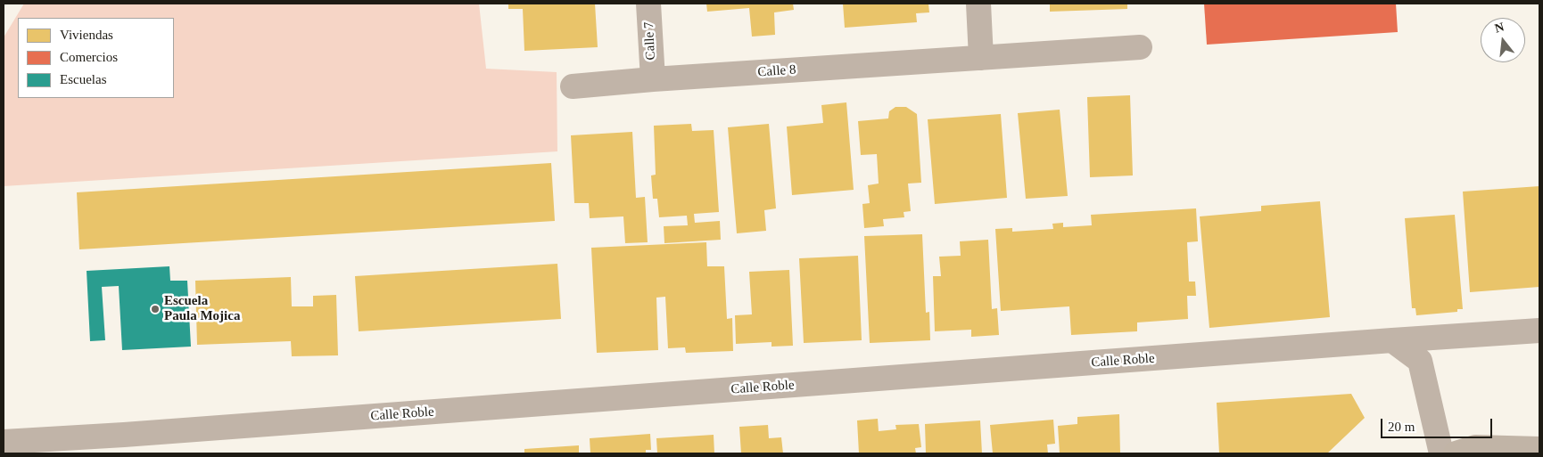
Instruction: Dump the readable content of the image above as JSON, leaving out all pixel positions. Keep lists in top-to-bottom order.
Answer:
{
  "streets": {
    "street": ["Calle 7", "Calle 8", "Calle Roble"]
  },
  "crossings": [
    ["Calle 7", "Calle 8"]
  ],
  "places": ["Escuela Paula Mojica"],
  "legend": ["Viviendas", "Comercios", "Escuelas"],
  "scale_bar": "20 m",
  "north": "top"
}
